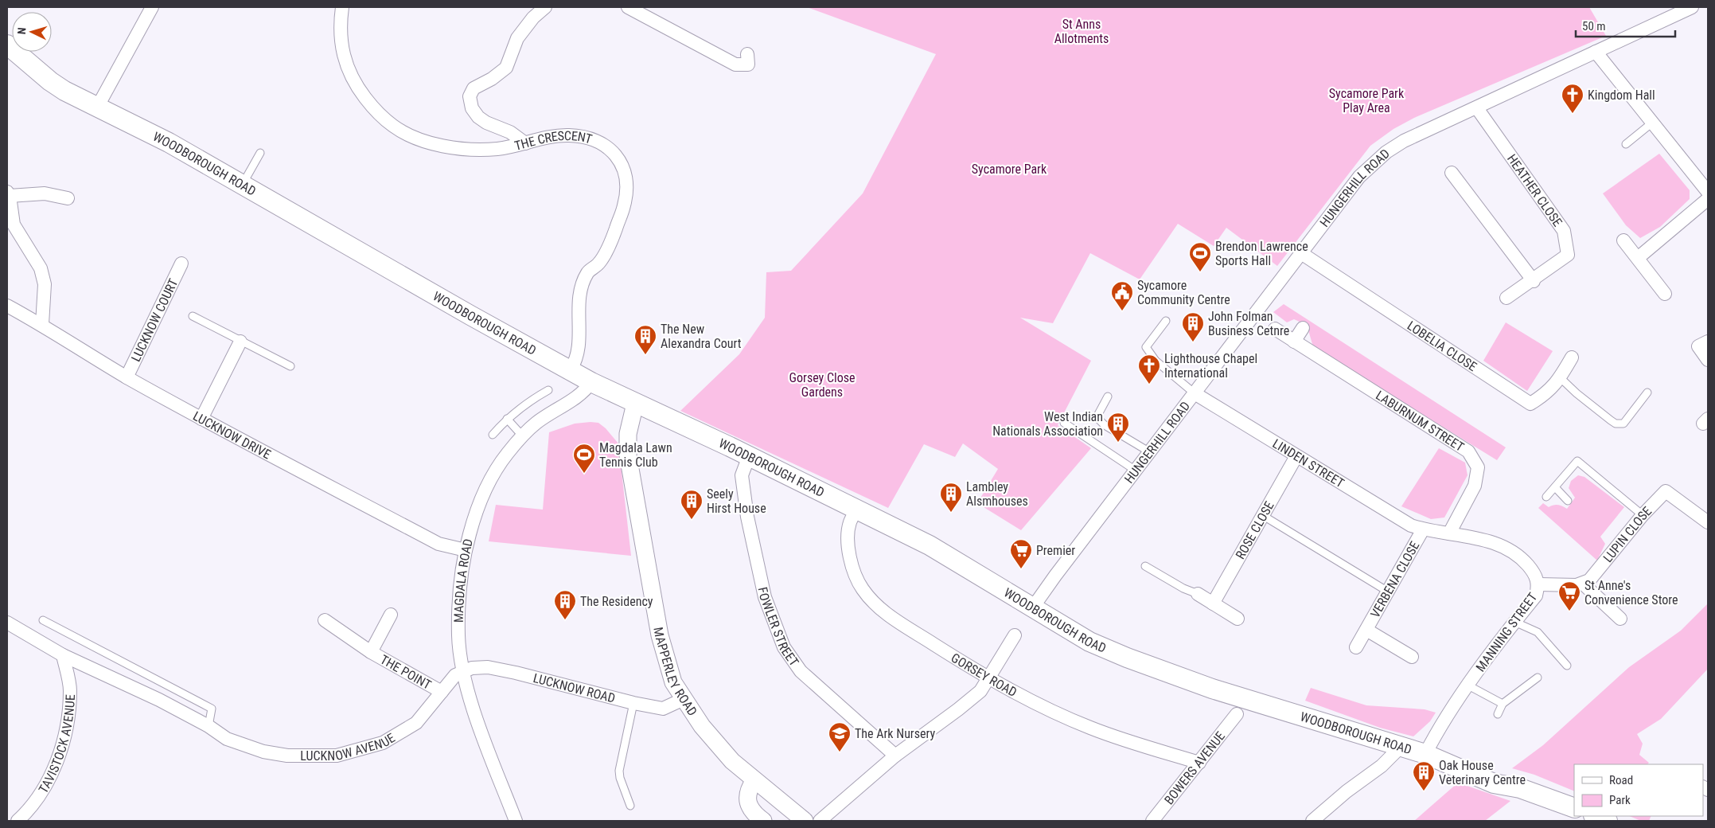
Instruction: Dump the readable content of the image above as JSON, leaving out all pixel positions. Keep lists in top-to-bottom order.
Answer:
{
  "streets": {
    "main road": ["WOODBOROUGH ROAD"],
    "street": [
      "THE CRESCENT",
      "HUNGERHILL ROAD",
      "HEATHER CLOSE",
      "LUCKNOW COURT",
      "LOBELIA CLOSE",
      "LABURNUM STREET",
      "LUCKNOW DRIVE",
      "LINDEN STREET",
      "ROSE CLOSE",
      "LUPIN CLOSE",
      "VERBENA CLOSE",
      "MAGDALA ROAD",
      "FOWLER STREET",
      "MANNING STREET",
      "MAPPERLEY ROAD",
      "THE POINT",
      "GORSEY ROAD",
      "LUCKNOW ROAD",
      "TAVISTOCK AVENUE",
      "LUCKNOW AVENUE",
      "BOWERS AVENUE"
    ]
  },
  "crossings": [
    ["THE CRESCENT", "WOODBOROUGH ROAD"],
    ["WOODBOROUGH ROAD", "HUNGERHILL ROAD"],
    ["WOODBOROUGH ROAD", "MAGDALA ROAD"],
    ["WOODBOROUGH ROAD", "FOWLER STREET"],
    ["WOODBOROUGH ROAD", "MANNING STREET"],
    ["WOODBOROUGH ROAD", "MAPPERLEY ROAD"],
    ["WOODBOROUGH ROAD", "GORSEY ROAD"],
    ["HUNGERHILL ROAD", "HEATHER CLOSE"],
    ["HUNGERHILL ROAD", "LOBELIA CLOSE"],
    ["HUNGERHILL ROAD", "LINDEN STREET"],
    ["LUCKNOW COURT", "LUCKNOW DRIVE"],
    ["LABURNUM STREET", "MANNING STREET"],
    ["LUCKNOW DRIVE", "MAGDALA ROAD"],
    ["LINDEN STREET", "ROSE CLOSE"],
    ["LINDEN STREET", "VERBENA CLOSE"],
    ["LINDEN STREET", "MANNING STREET"],
    ["VERBENA CLOSE", "MANNING STREET"],
    ["MAGDALA ROAD", "LUCKNOW ROAD"],
    ["MAGDALA ROAD", "LUCKNOW AVENUE"],
    ["MAPPERLEY ROAD", "LUCKNOW ROAD"],
    ["THE POINT", "LUCKNOW AVENUE"],
    ["GORSEY ROAD", "BOWERS AVENUE"],
    ["LUCKNOW ROAD", "LUCKNOW AVENUE"],
    ["TAVISTOCK AVENUE", "LUCKNOW AVENUE"]
  ],
  "parks": [
    "St Anns Allotments",
    "Sycamore Park Play Area",
    "Sycamore Park",
    "Gorsey Close Gardens"
  ],
  "places": {
    "church": ["Kingdom Hall", "Lighthouse Chapel International"],
    "sports": ["Brendon Lawrence Sports Hall", "Magdala Lawn Tennis Club"],
    "public building": ["Sycamore Community Centre"],
    "building": [
      "John Folman Business Cetnre",
      "The New Alexandra Court",
      "West Indian Nationals Association",
      "Lambley Alsmhouses",
      "Seely Hirst House",
      "The Residency",
      "Oak House Veterinary Centre"
    ],
    "supermarket": ["Premier", "St Anne's Convenience Store"],
    "school or university": ["The Ark Nursery"]
  },
  "legend": ["Road", "Park"],
  "scale_bar": "50 m",
  "north": "left"
}
